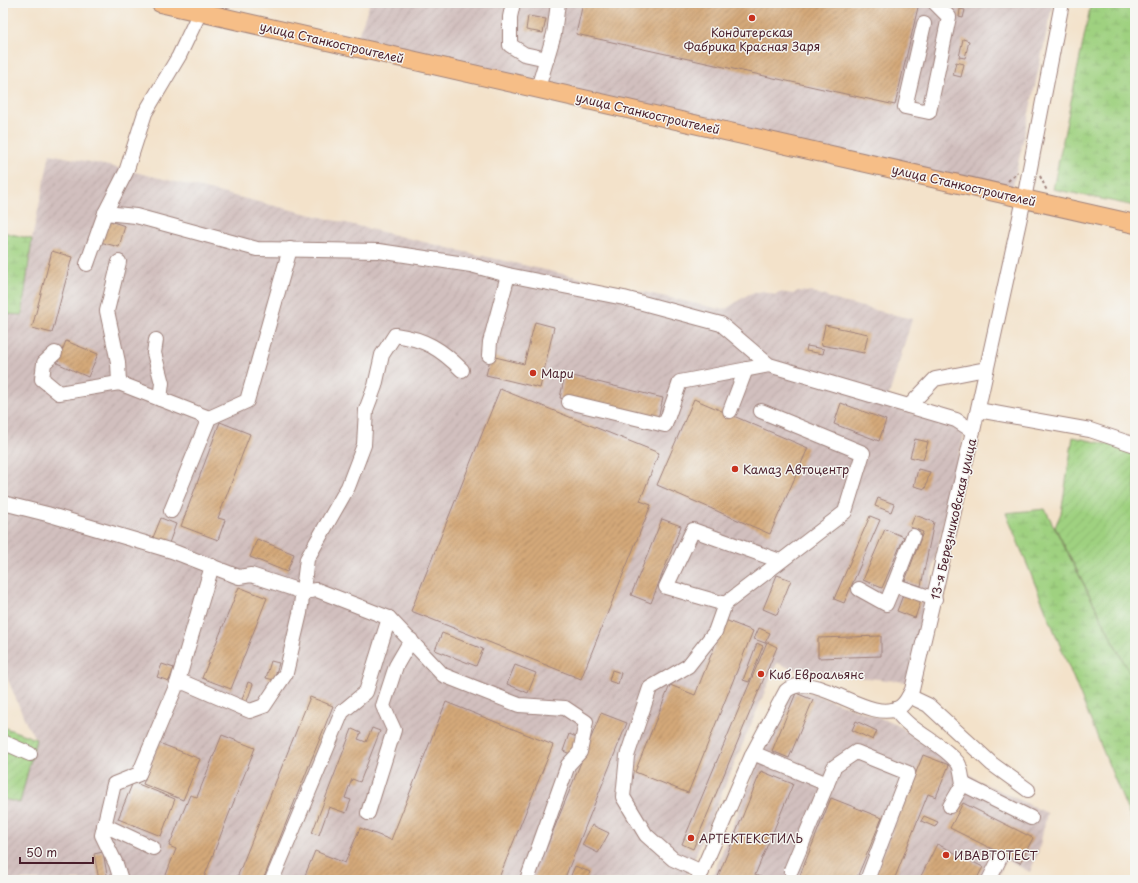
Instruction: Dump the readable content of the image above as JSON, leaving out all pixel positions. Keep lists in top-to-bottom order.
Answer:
{
  "streets": {
    "main road": ["улица Станкостроителей"],
    "street": ["13-я Березниковская улица"]
  },
  "crossings": [
    ["улица Станкостроителей", "13-я Березниковская улица"]
  ],
  "places": [
    "Кондитерская Фабрика Красная Заря",
    "Мари",
    "Камаз Автоцентр",
    "Киб Евроальянс",
    "АРТЕКТЕКСТИЛЬ",
    "ИВАВТОТЕСТ"
  ],
  "scale_bar": "50 m"
}
